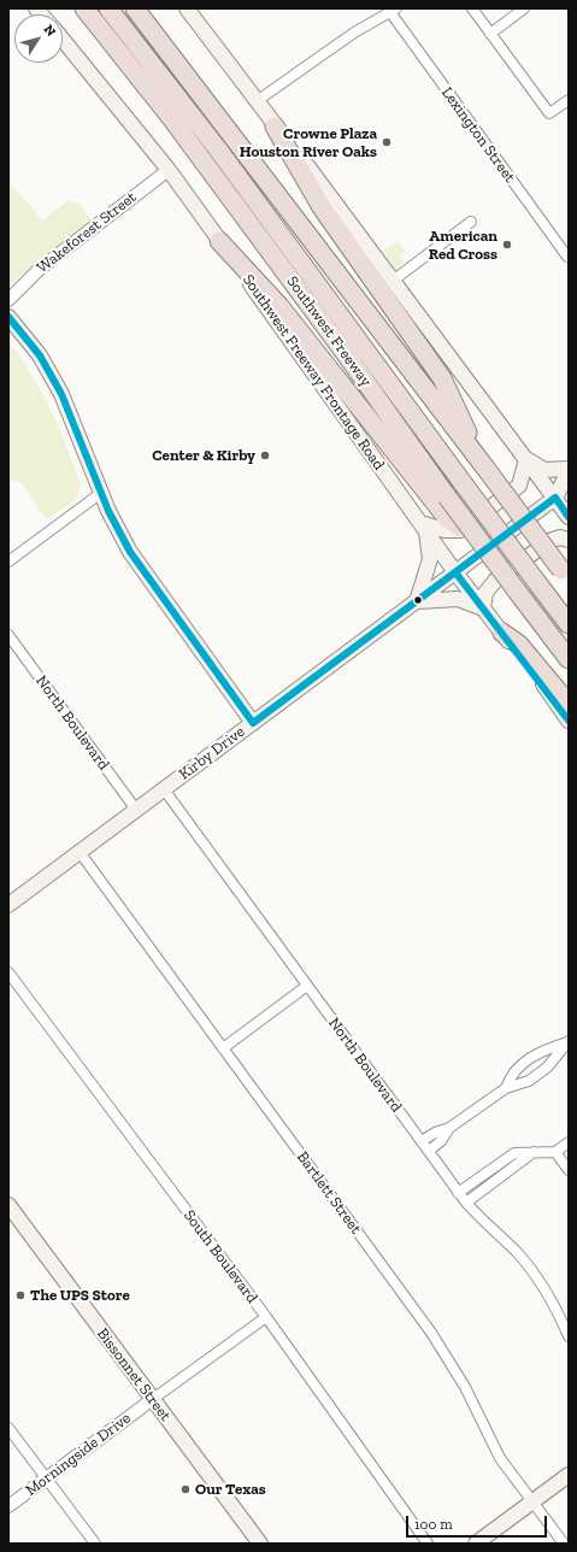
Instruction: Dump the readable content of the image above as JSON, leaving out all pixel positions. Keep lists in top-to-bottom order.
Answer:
{
  "streets": {
    "highway": ["Southwest Freeway"],
    "main road": ["Southwest Freeway Frontage Road", "Kirby Drive", "Bissonnet Street"],
    "street": [
      "Lexington Street",
      "Wakeforest Street",
      "North Boulevard",
      "Bartlett Street",
      "South Boulevard",
      "Morningside Drive"
    ]
  },
  "crossings": [
    ["Wakeforest Street", "Southwest Freeway Frontage Road"],
    ["Southwest Freeway Frontage Road", "Kirby Drive"],
    ["North Boulevard", "Kirby Drive"],
    ["Kirby Drive", "Bartlett Street"],
    ["South Boulevard", "Morningside Drive"],
    ["Bissonnet Street", "Morningside Drive"]
  ],
  "places": [
    "Crowne Plaza Houston River Oaks",
    "American Red Cross",
    "Center & Kirby",
    "The UPS Store",
    "Our Texas"
  ],
  "scale_bar": "100 m",
  "north": "top right"
}
